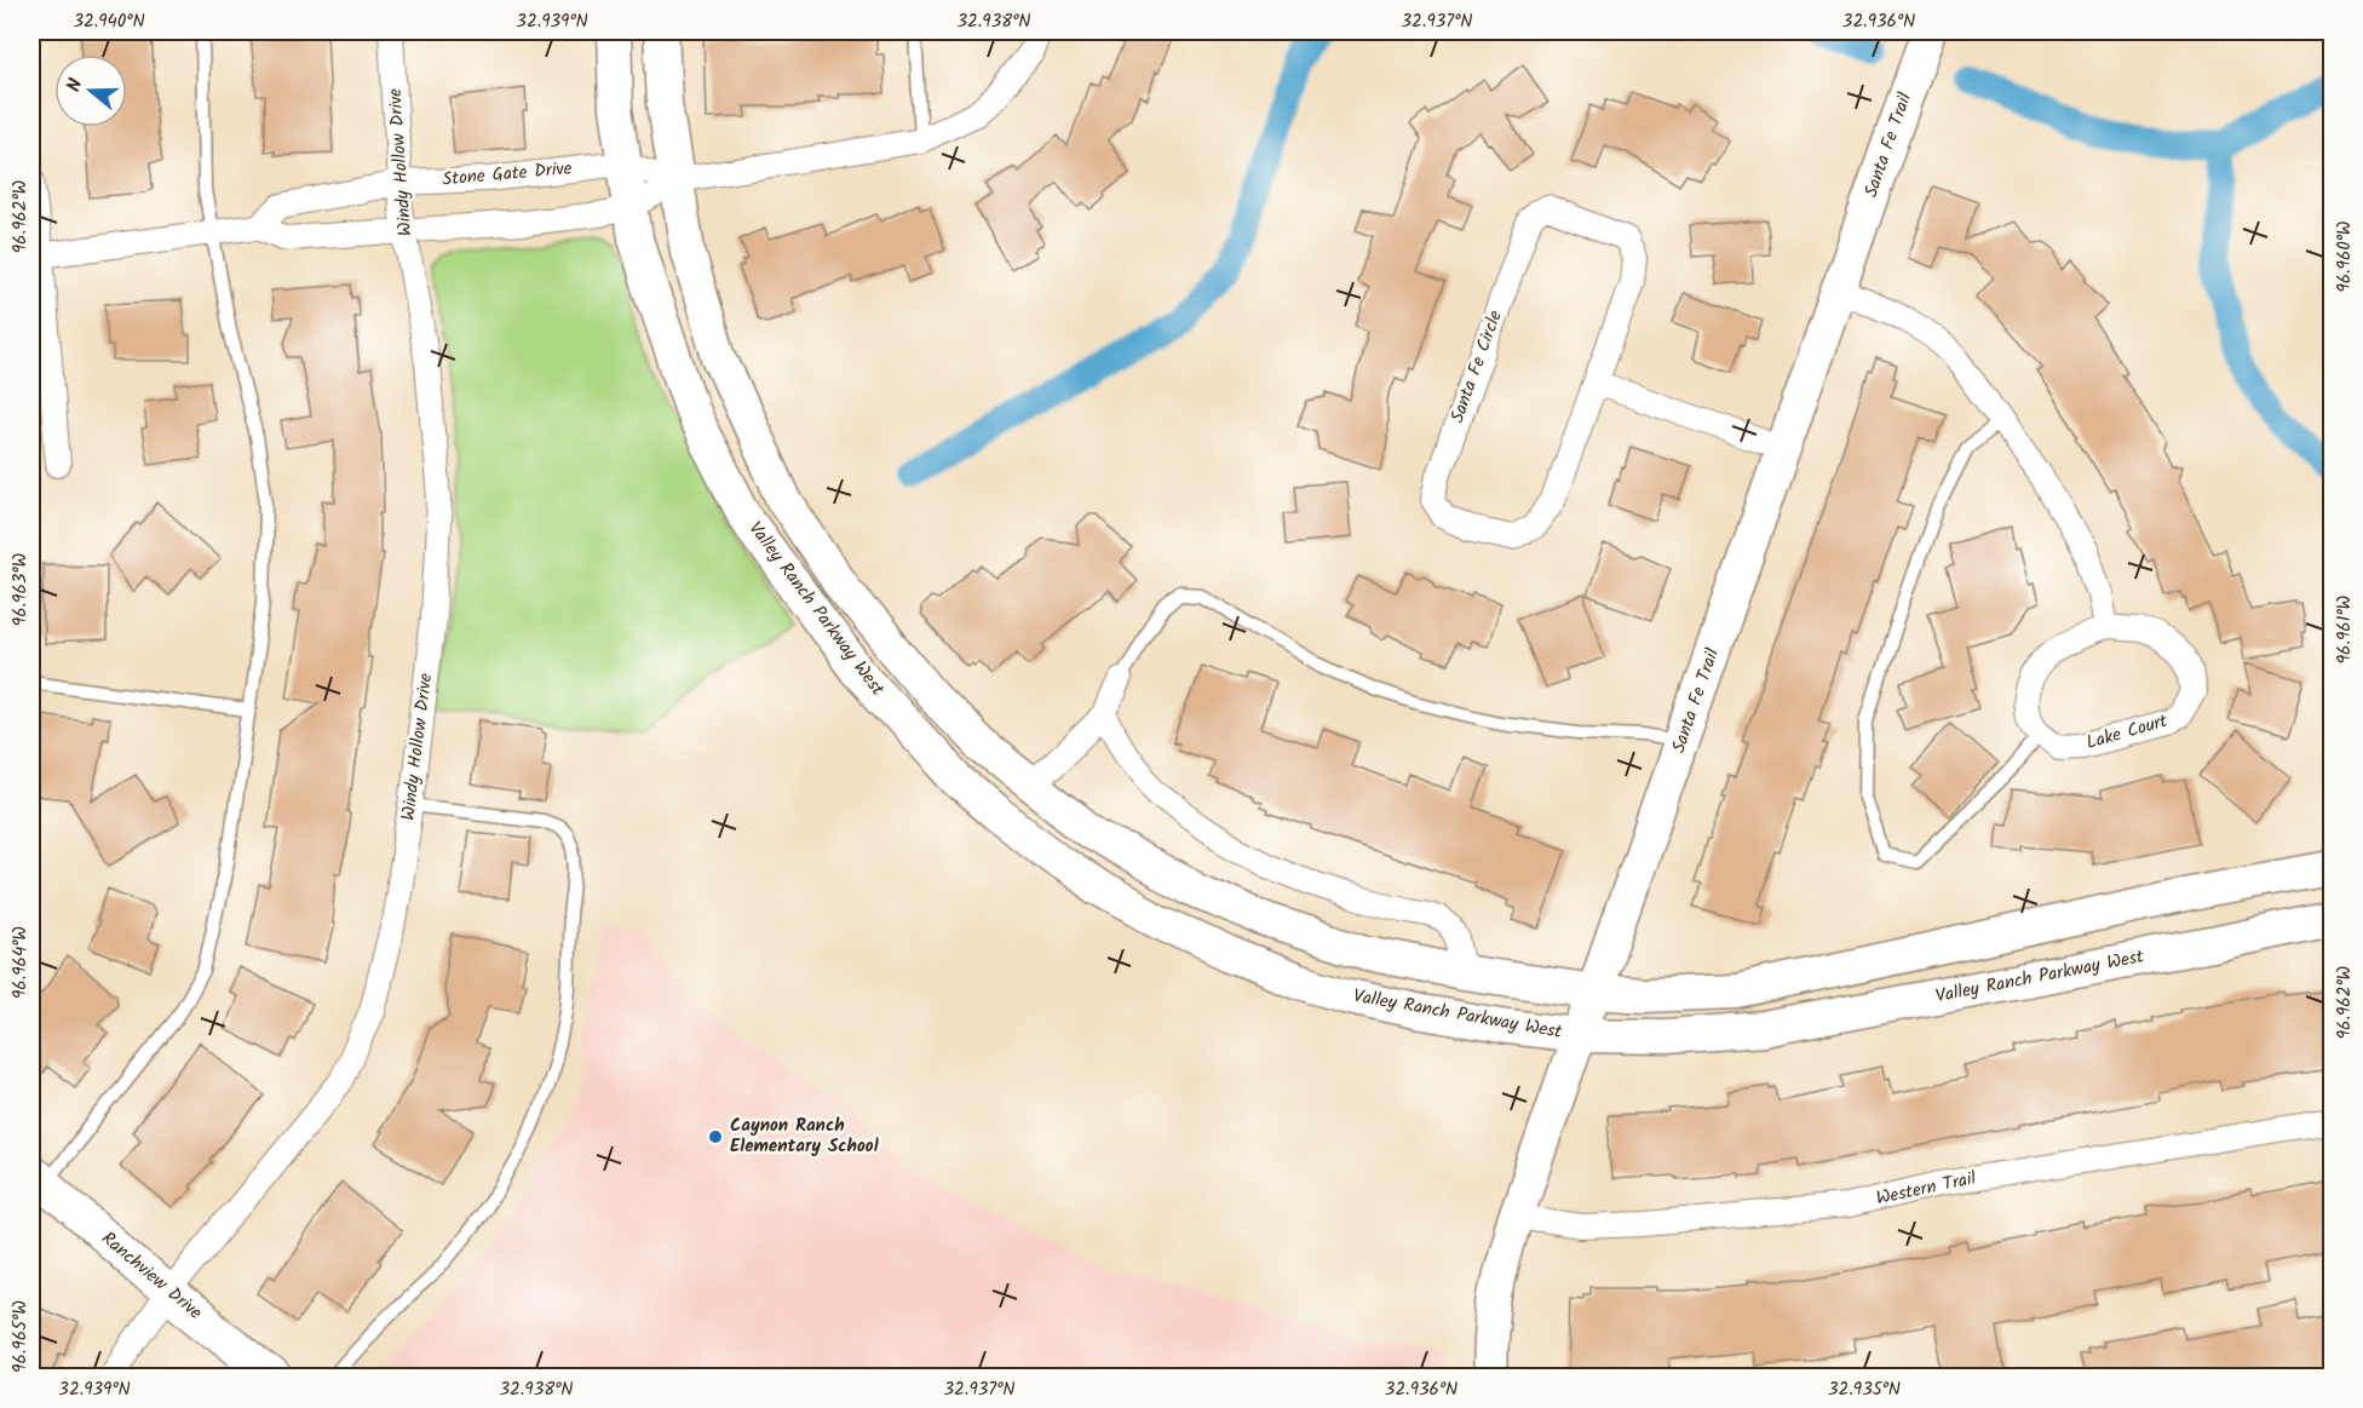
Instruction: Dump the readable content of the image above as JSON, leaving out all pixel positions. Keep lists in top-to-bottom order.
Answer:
{
  "streets": {
    "main road": ["Santa Fe Trail", "Valley Ranch Parkway West", "Ranchview Drive"],
    "street": [
      "Windy Hollow Drive",
      "Stone Gate Drive",
      "Santa Fe Circle",
      "Lake Court",
      "Western Trail"
    ]
  },
  "crossings": [
    ["Santa Fe Trail", "Valley Ranch Parkway West"],
    ["Santa Fe Trail", "Western Trail"],
    ["Windy Hollow Drive", "Stone Gate Drive"],
    ["Windy Hollow Drive", "Ranchview Drive"],
    ["Stone Gate Drive", "Valley Ranch Parkway West"]
  ],
  "places": ["Caynon Ranch Elementary School"],
  "north": "left",
  "coordinates": [
    "32.940°N",
    "32.939°N",
    "32.938°N",
    "32.937°N",
    "32.936°N",
    "96.962°W",
    "96.960°W",
    "96.963°W",
    "96.961°W",
    "96.964°W",
    "96.965°W",
    "32.935°N"
  ]
}
